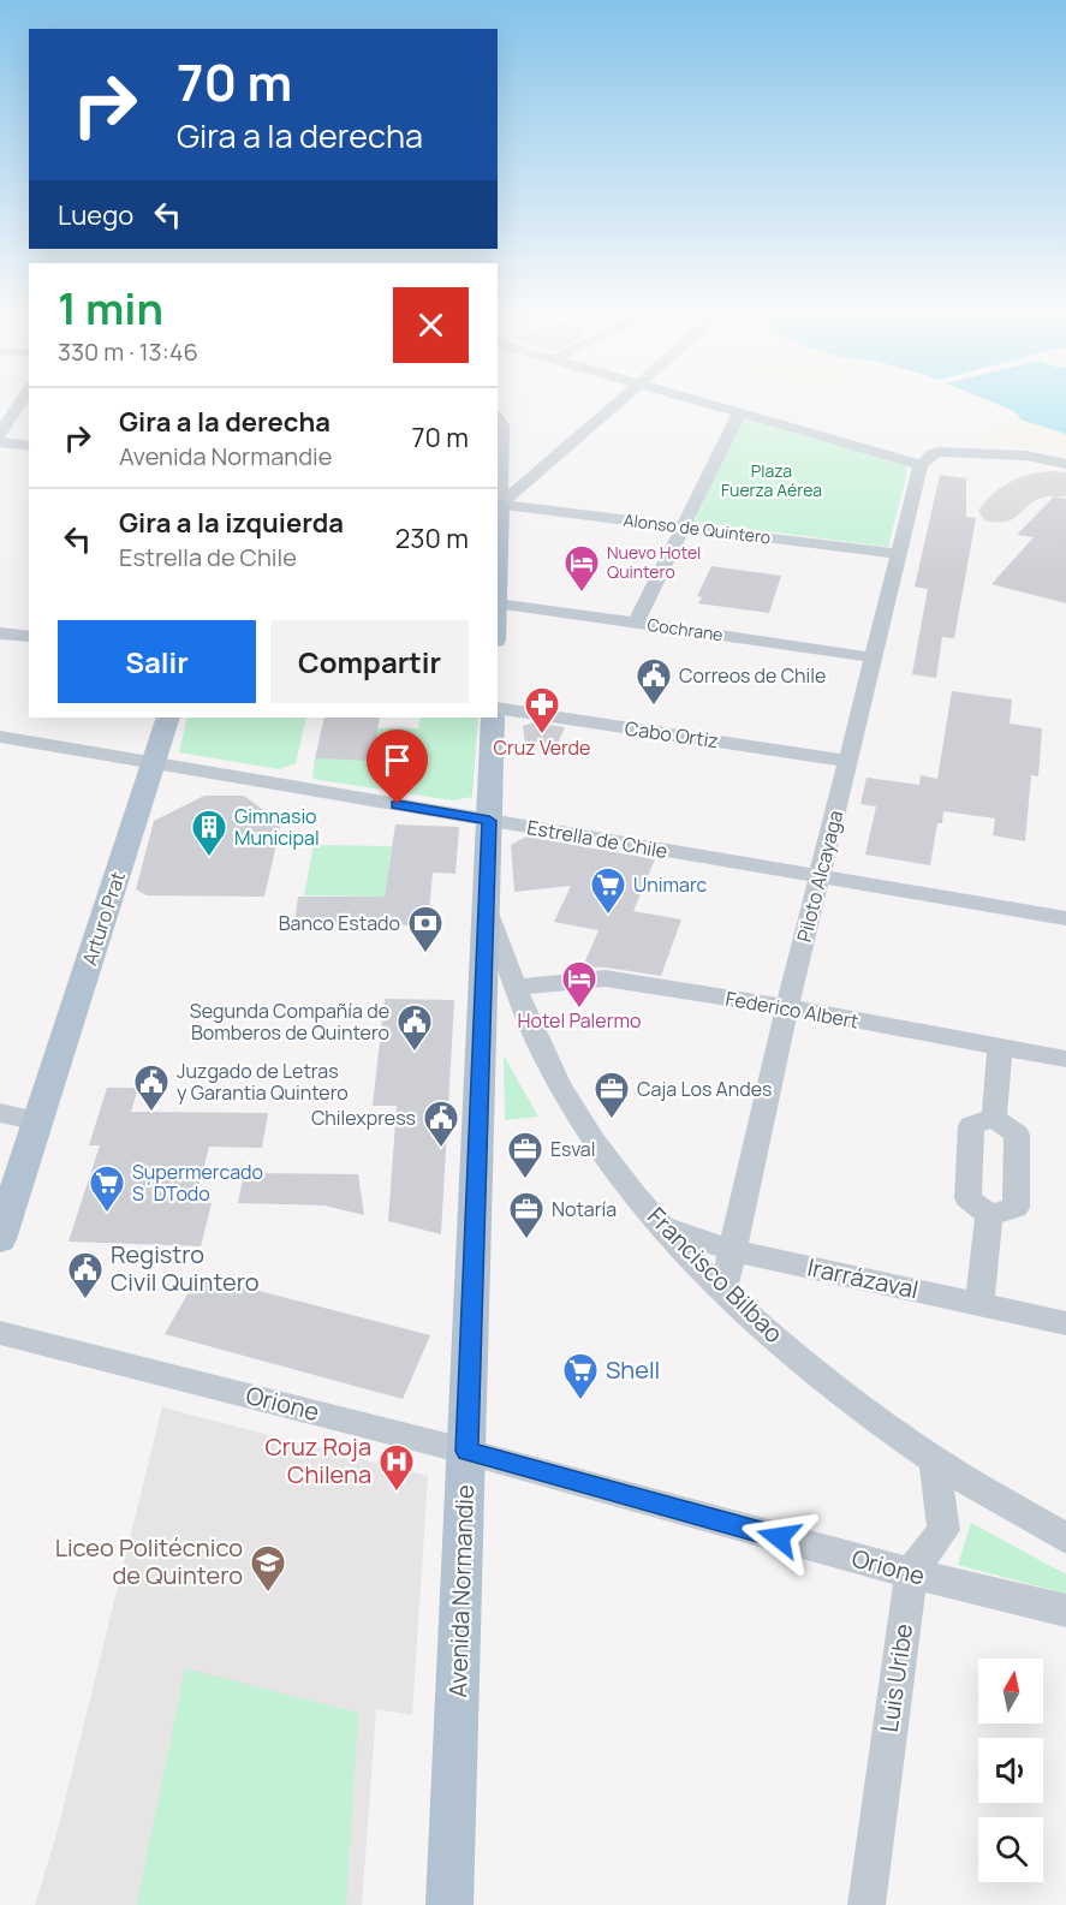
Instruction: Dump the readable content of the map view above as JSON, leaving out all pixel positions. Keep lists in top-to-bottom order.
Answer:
{
  "streets": {
    "main road": ["Arturo Prat", "Avenida Normandie"],
    "street": [
      "Alonso de Quintero",
      "Cochrane",
      "Cabo Ortiz",
      "Estrella de Chile",
      "Piloto Alcayaga",
      "Federico Albert",
      "Francisco Bilbao",
      "Irarrázaval",
      "Orione",
      "Luis Uribe"
    ]
  },
  "crossings": [
    ["Alonso de Quintero", "Piloto Alcayaga"],
    ["Cochrane", "Piloto Alcayaga"],
    ["Cabo Ortiz", "Piloto Alcayaga"],
    ["Estrella de Chile", "Piloto Alcayaga"],
    ["Estrella de Chile", "Arturo Prat"],
    ["Estrella de Chile", "Avenida Normandie"],
    ["Piloto Alcayaga", "Federico Albert"],
    ["Piloto Alcayaga", "Francisco Bilbao"],
    ["Piloto Alcayaga", "Irarrázaval"],
    ["Federico Albert", "Francisco Bilbao"],
    ["Francisco Bilbao", "Irarrázaval"],
    ["Francisco Bilbao", "Avenida Normandie"],
    ["Francisco Bilbao", "Luis Uribe"],
    ["Orione", "Avenida Normandie"],
    ["Orione", "Luis Uribe"]
  ],
  "parks": ["Plaza Fuerza Aérea"],
  "places": {
    "hotel": ["Nuevo Hotel Quintero", "Hotel Palermo"],
    "public building": [
      "Correos de Chile",
      "Segunda Compañía de Bomberos de Quintero",
      "Juzgado de Letras y Garantia Quintero",
      "Chilexpress",
      "Registro Civil Quintero"
    ],
    "pharmacy": ["Cruz Verde"],
    "building": ["Gimnasio Municipal"],
    "supermarket": ["Unimarc", "Supermercado S´DTodo", "Shell"],
    "bank": ["Banco Estado"],
    "office": ["Caja Los Andes", "Esval", "Notaría"],
    "hospital": ["Cruz Roja Chilena"],
    "school or university": ["Liceo Politécnico de Quintero"]
  },
  "north": "top",
  "page": {
    "turn": ["70 m", "Gira a la derecha"],
    "then": "Luego",
    "heading": ["1 min", "330 m · 13:46"],
    "list": [
      {
        "name": "Gira a la derecha",
        "note": "Avenida Normandie",
        "value": "70 m"
      },
      {
        "name": "Gira a la izquierda",
        "note": "Estrella de Chile",
        "value": "230 m"
      }
    ],
    "buttons": ["Salir", "Compartir"]
  }
}
